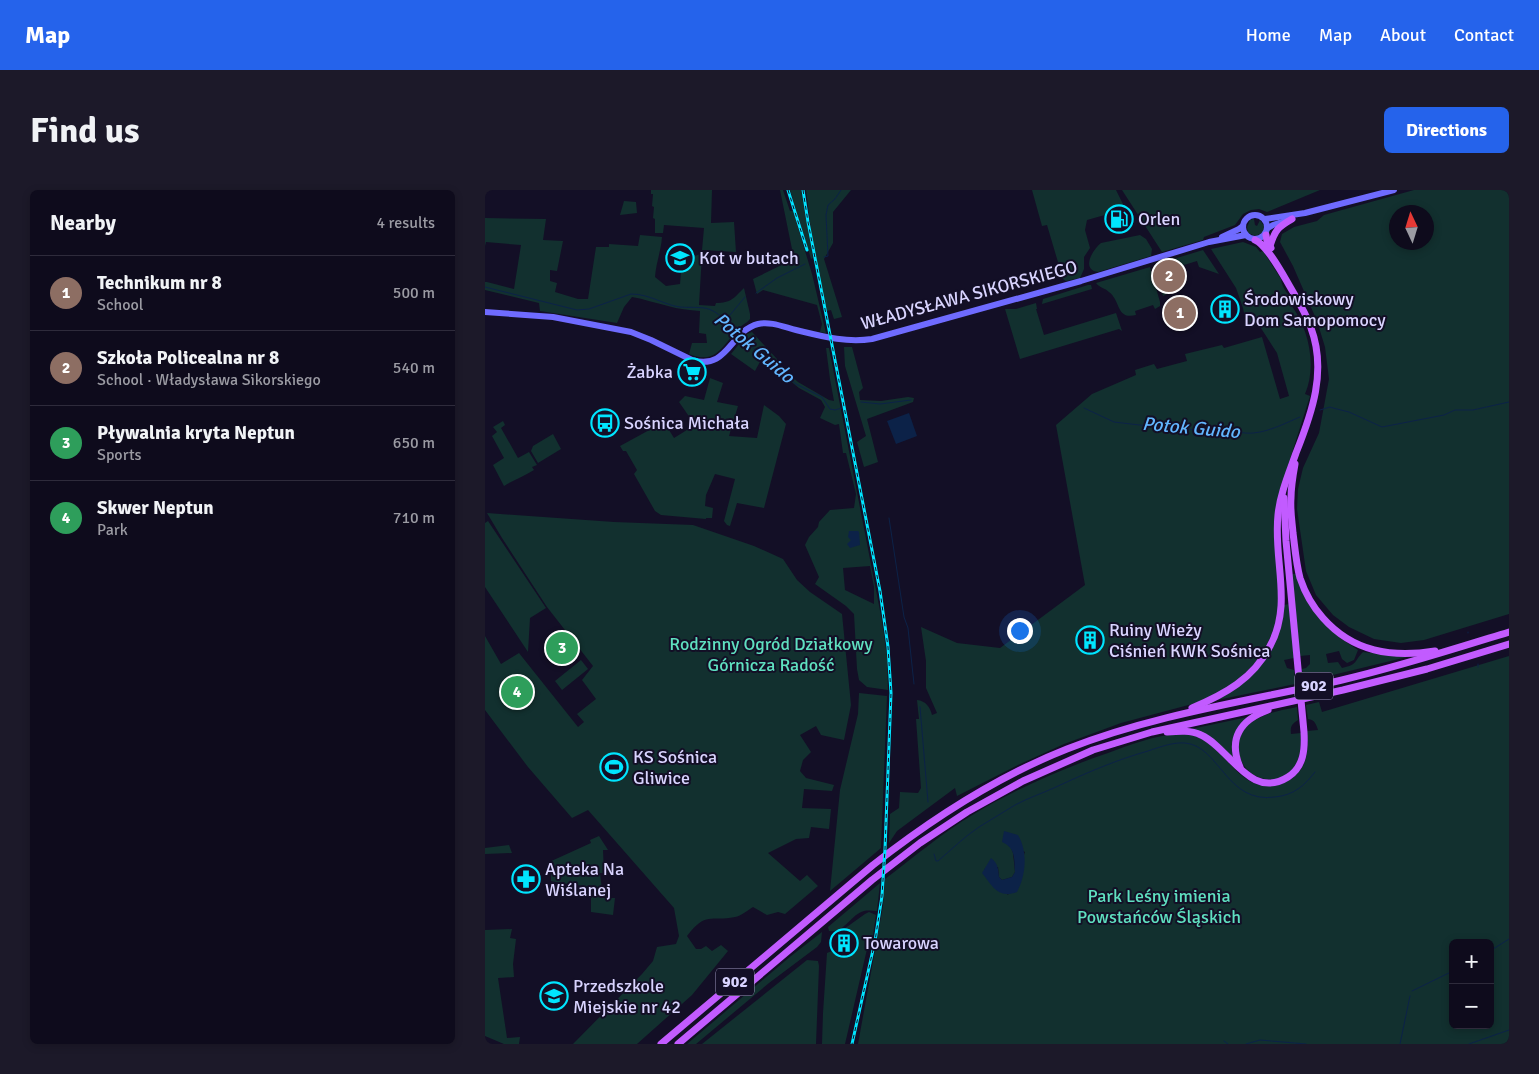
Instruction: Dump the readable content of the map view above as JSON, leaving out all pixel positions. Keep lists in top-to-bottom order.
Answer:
{
  "streets": {
    "main road": ["902"],
    "street": ["WŁADYSŁAWA SIKORSKIEGO"]
  },
  "water": ["Potok Guido"],
  "parks": ["Rodzinny Ogród Działkowy Górnicza Radość", "Park Leśny imienia Powstańców Śląskich"],
  "places": {
    "fuel station": ["Orlen"],
    "school or university": ["Kot w butach", "Przedszkole Miejskie nr 42"],
    "building": ["Środowiskowy Dom Samopomocy", "Ruiny Wieży Ciśnień KWK Sośnica", "Towarowa"],
    "supermarket": ["Żabka"],
    "bus stop": ["Sośnica Michała"],
    "sports": ["KS Sośnica Gliwice"],
    "pharmacy": ["Apteka Na Wiślanej"]
  },
  "north": "top",
  "page": {
    "header": "Map",
    "nav": [
      "Home",
      "Map",
      "About",
      "Contact"
    ],
    "buttons": "Directions",
    "title": "Find us",
    "heading": ["Nearby", "4 results"],
    "list": [
      {
        "mark": "1",
        "name": "Technikum nr 8",
        "note": "School",
        "value": "500 m"
      },
      {
        "mark": "2",
        "name": "Szkoła Policealna nr 8",
        "note": "School · Władysława Sikorskiego",
        "value": "540 m"
      },
      {
        "mark": "3",
        "name": "Pływalnia kryta Neptun",
        "note": "Sports",
        "value": "650 m"
      },
      {
        "mark": "4",
        "name": "Skwer Neptun",
        "note": "Park",
        "value": "710 m"
      }
    ],
    "pins": [
      "2",
      "1",
      "3",
      "4"
    ],
    "map_buttons": ["+", "−"]
  }
}
